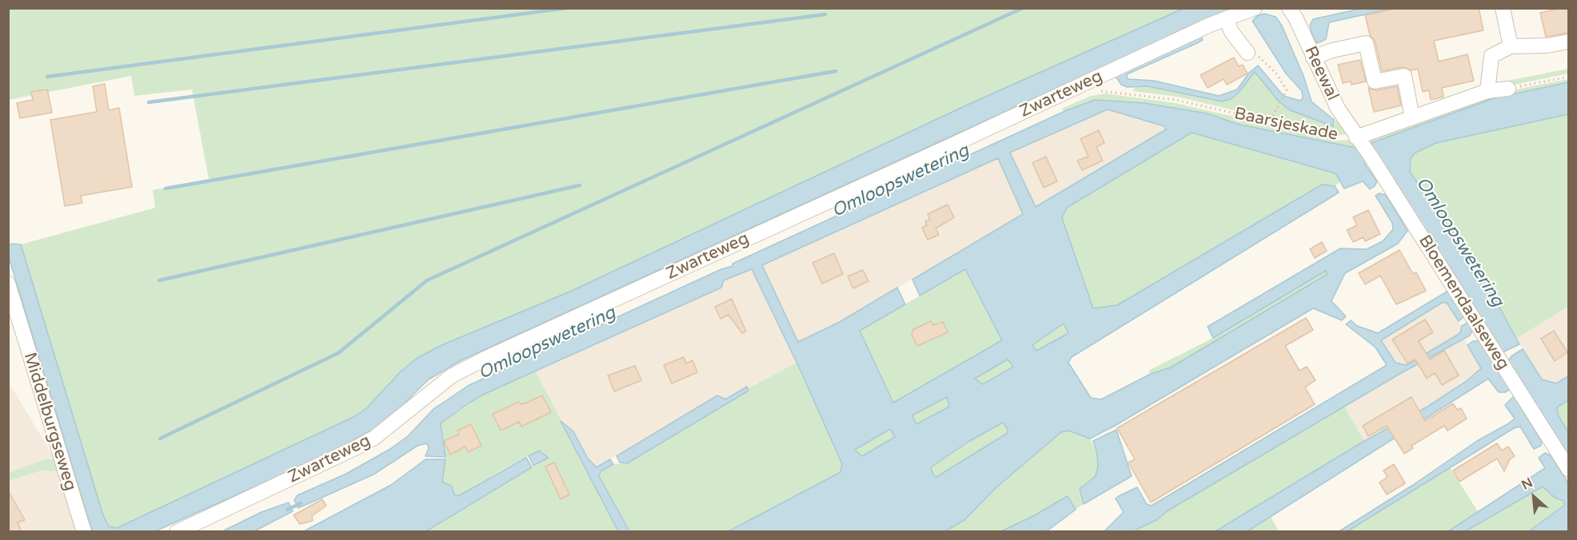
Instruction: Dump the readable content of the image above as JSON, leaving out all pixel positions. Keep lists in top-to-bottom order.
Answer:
{
  "streets": {
    "street": [
      "Reewal",
      "Zwarteweg",
      "Baarsjeskade",
      "Bloemendaalseweg",
      "Middelburgseweg"
    ]
  },
  "crossings": [
    ["Reewal", "Baarsjeskade"],
    ["Reewal", "Bloemendaalseweg"],
    ["Baarsjeskade", "Bloemendaalseweg"]
  ],
  "water": ["Omloopswetering"],
  "north": "top left"
}
